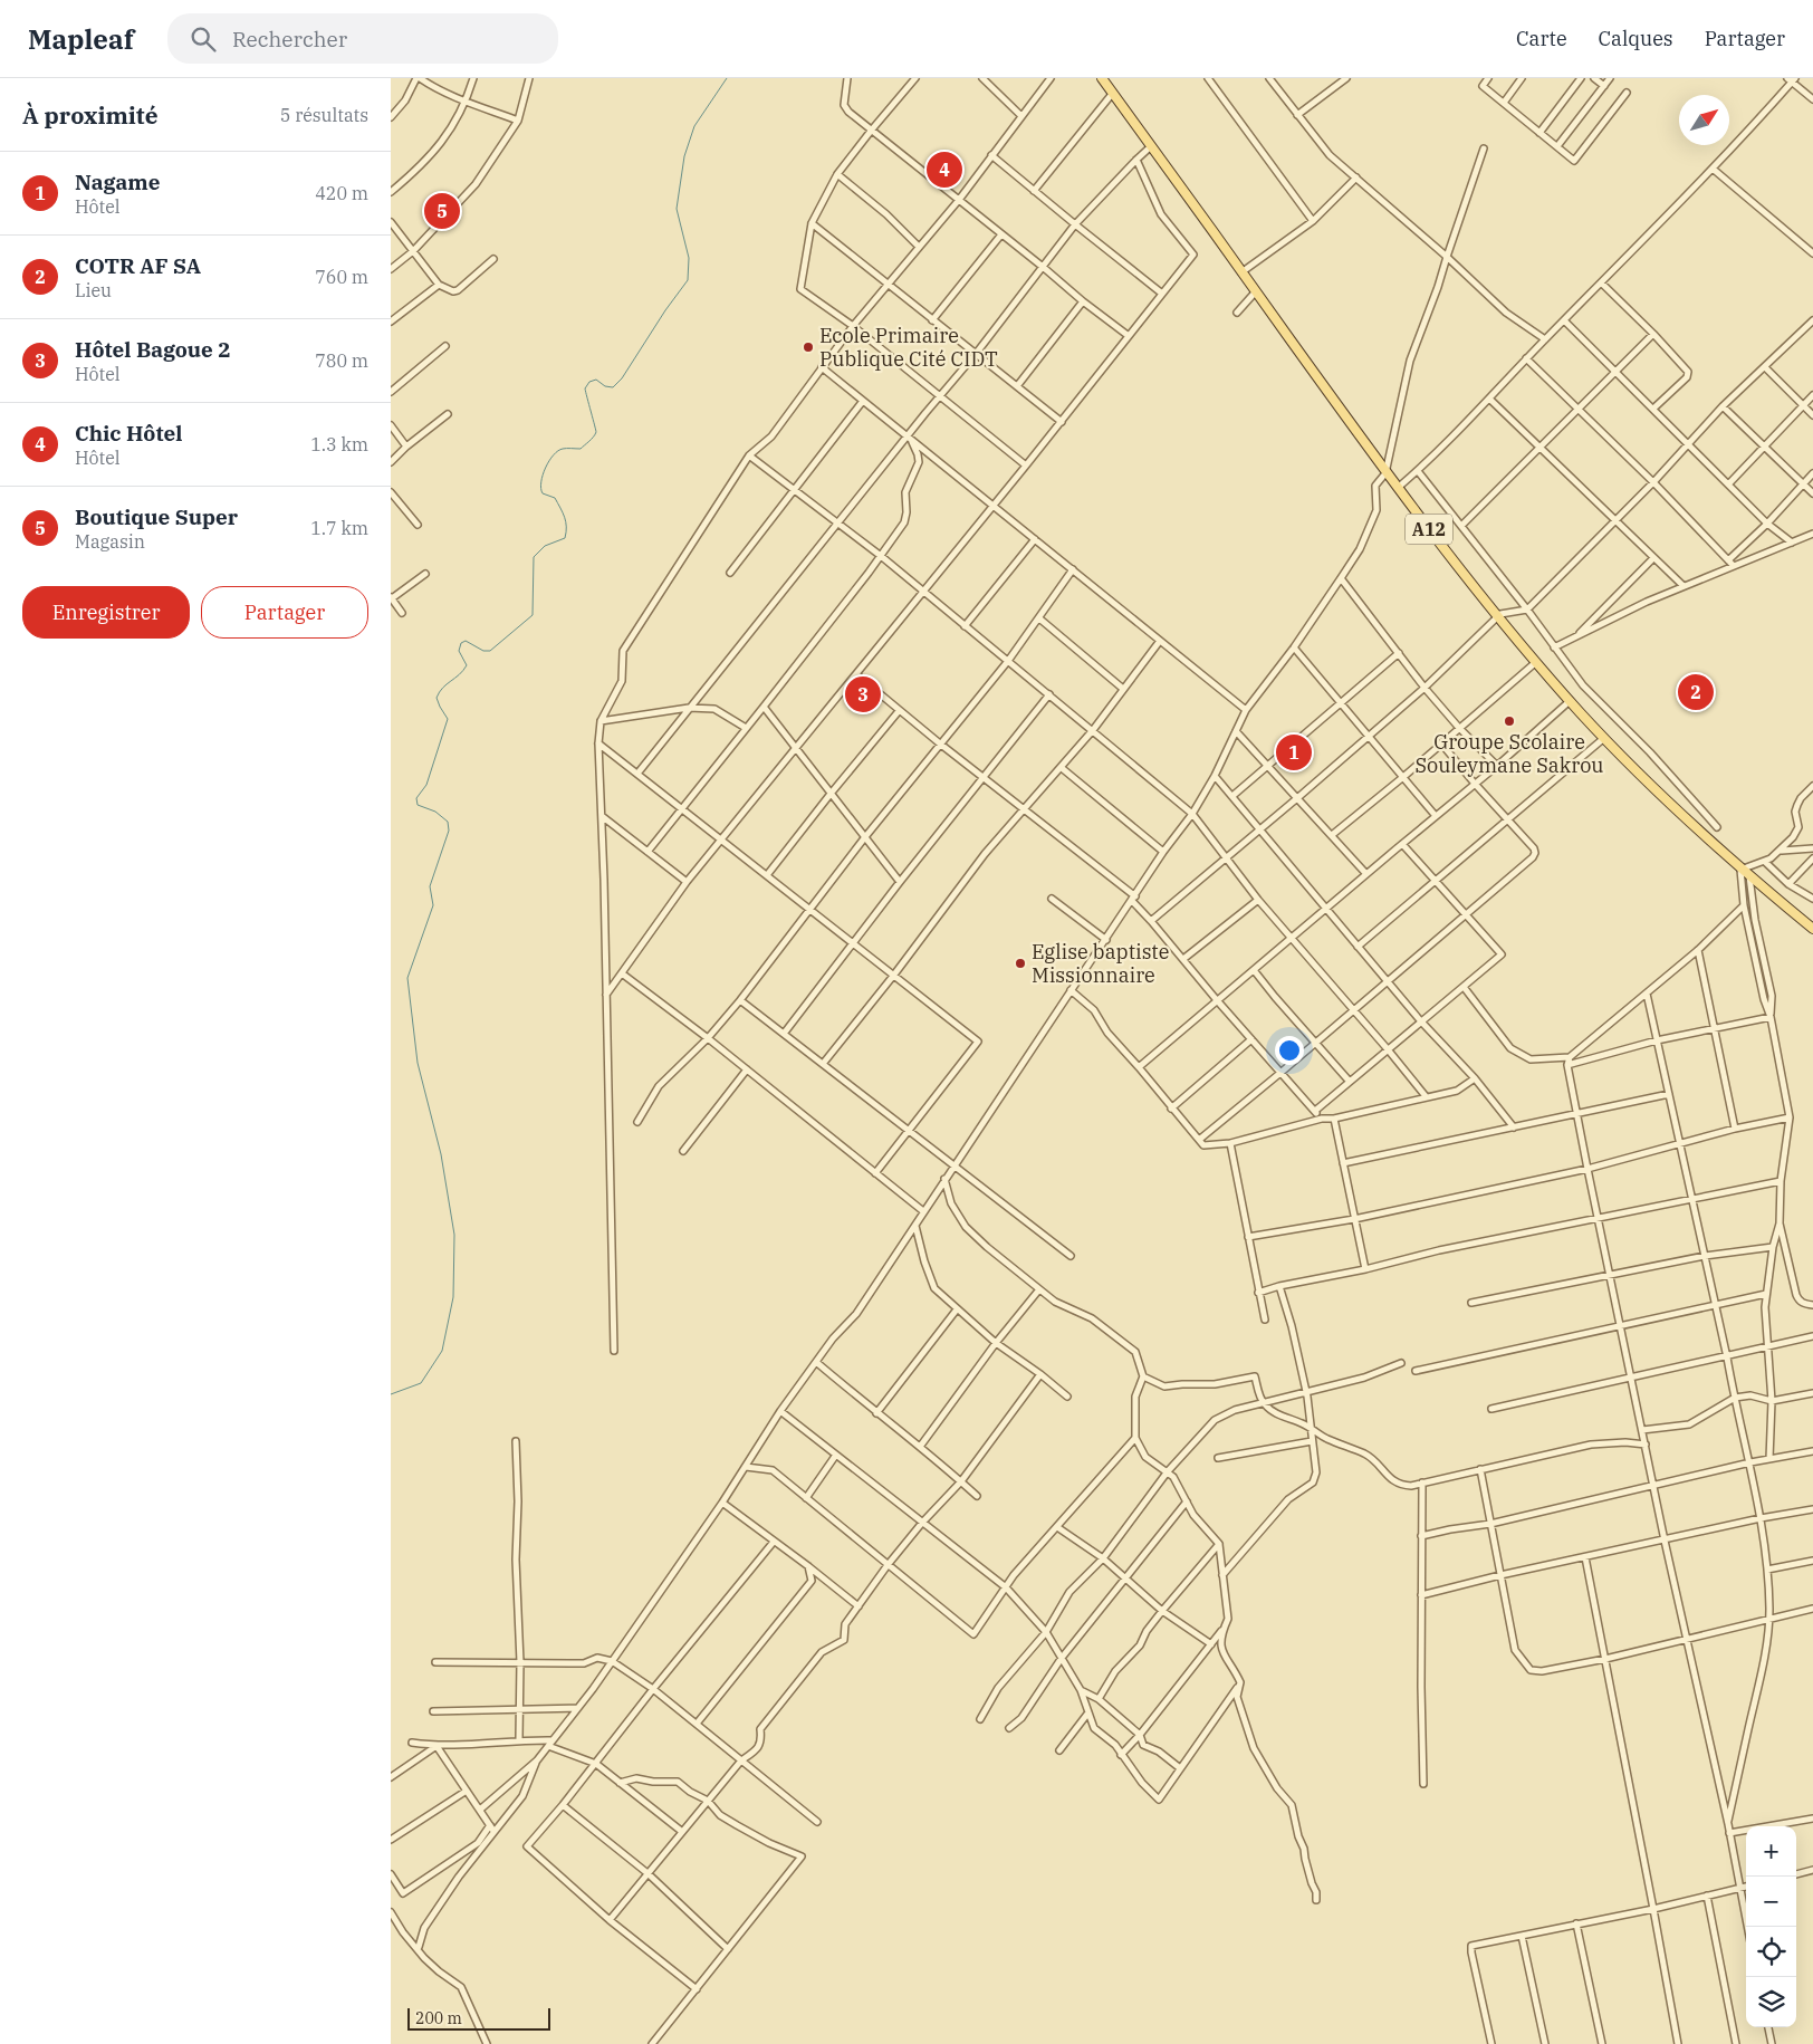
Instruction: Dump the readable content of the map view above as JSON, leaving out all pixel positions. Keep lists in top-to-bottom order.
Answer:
{
  "streets": {
    "main road": ["A12"]
  },
  "places": ["Ecole Primaire Publique Cité CIDT", "Groupe Scolaire Souleymane Sakrou", "Eglise baptiste Missionnaire"],
  "scale_bar": "200 m",
  "north": "top right",
  "page": {
    "header": "Mapleaf",
    "search": "Rechercher",
    "nav": ["Carte", "Calques", "Partager"],
    "heading": ["À proximité", "5 résultats"],
    "pins": [
      "4",
      "5",
      "2",
      "3",
      "1"
    ],
    "list": [
      {
        "mark": "1",
        "name": "Nagame",
        "note": "Hôtel",
        "value": "420 m"
      },
      {
        "mark": "2",
        "name": "COTR AF SA",
        "note": "Lieu",
        "value": "760 m"
      },
      {
        "mark": "3",
        "name": "Hôtel Bagoue 2",
        "note": "Hôtel",
        "value": "780 m"
      },
      {
        "mark": "4",
        "name": "Chic Hôtel",
        "note": "Hôtel",
        "value": "1.3 km"
      },
      {
        "mark": "5",
        "name": "Boutique Super",
        "note": "Magasin",
        "value": "1.7 km"
      }
    ],
    "buttons": ["Enregistrer", "Partager"],
    "map_buttons": ["+", "−"],
    "scale": "200 m"
  }
}
